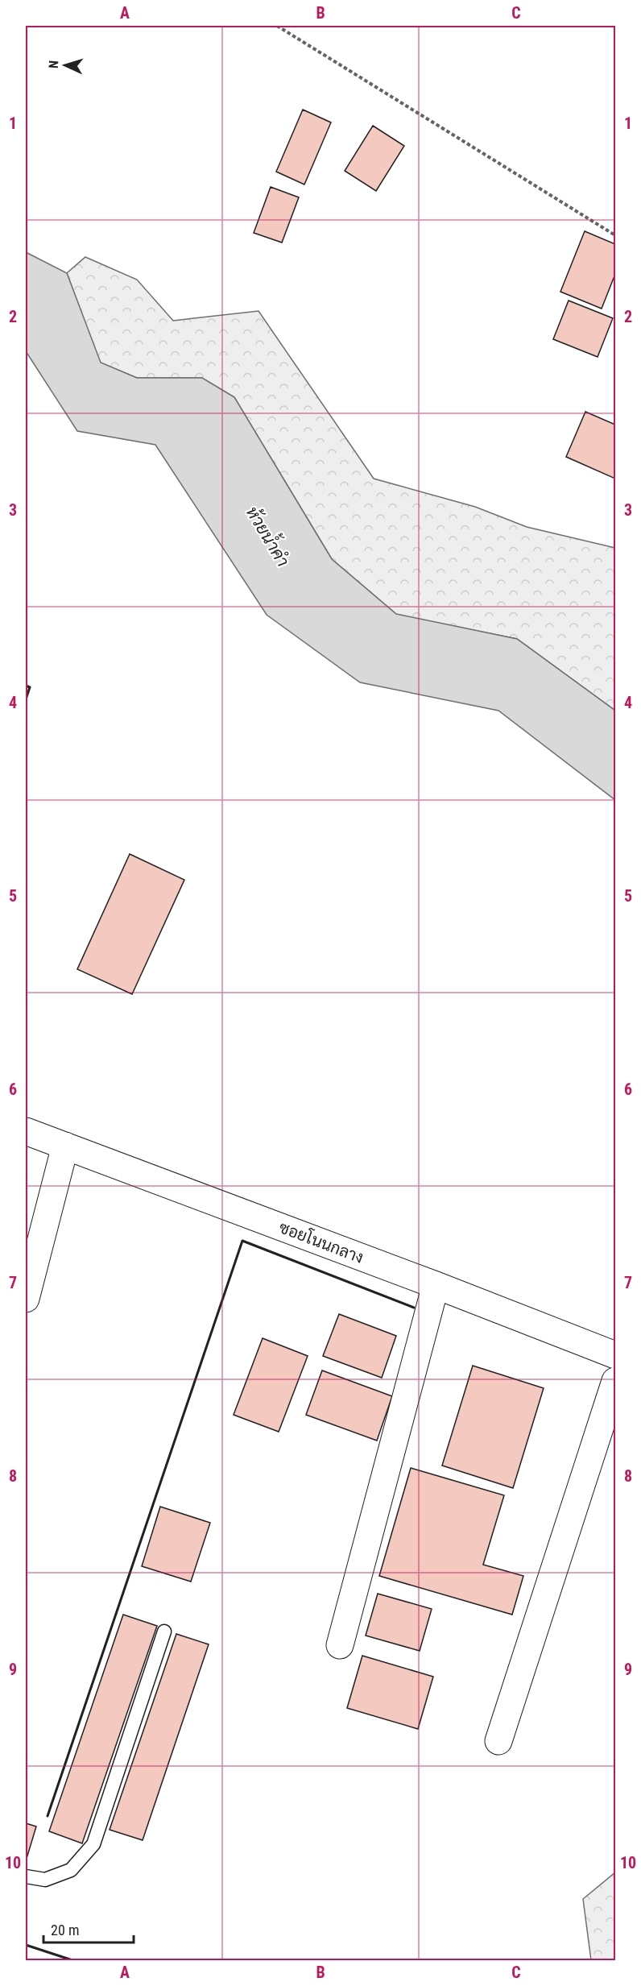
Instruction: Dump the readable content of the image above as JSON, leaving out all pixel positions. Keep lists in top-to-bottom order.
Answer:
{
  "streets": {
    "street": ["ซอยโนนกลาง"]
  },
  "water": ["ห้วยน้ำคำ"],
  "scale_bar": "20 m",
  "north": "left",
  "grid": {
    "columns": ["A", "B", "C"],
    "rows": [
      "1",
      "2",
      "3",
      "4",
      "5",
      "6",
      "7",
      "8",
      "9",
      "10"
    ]
  }
}
